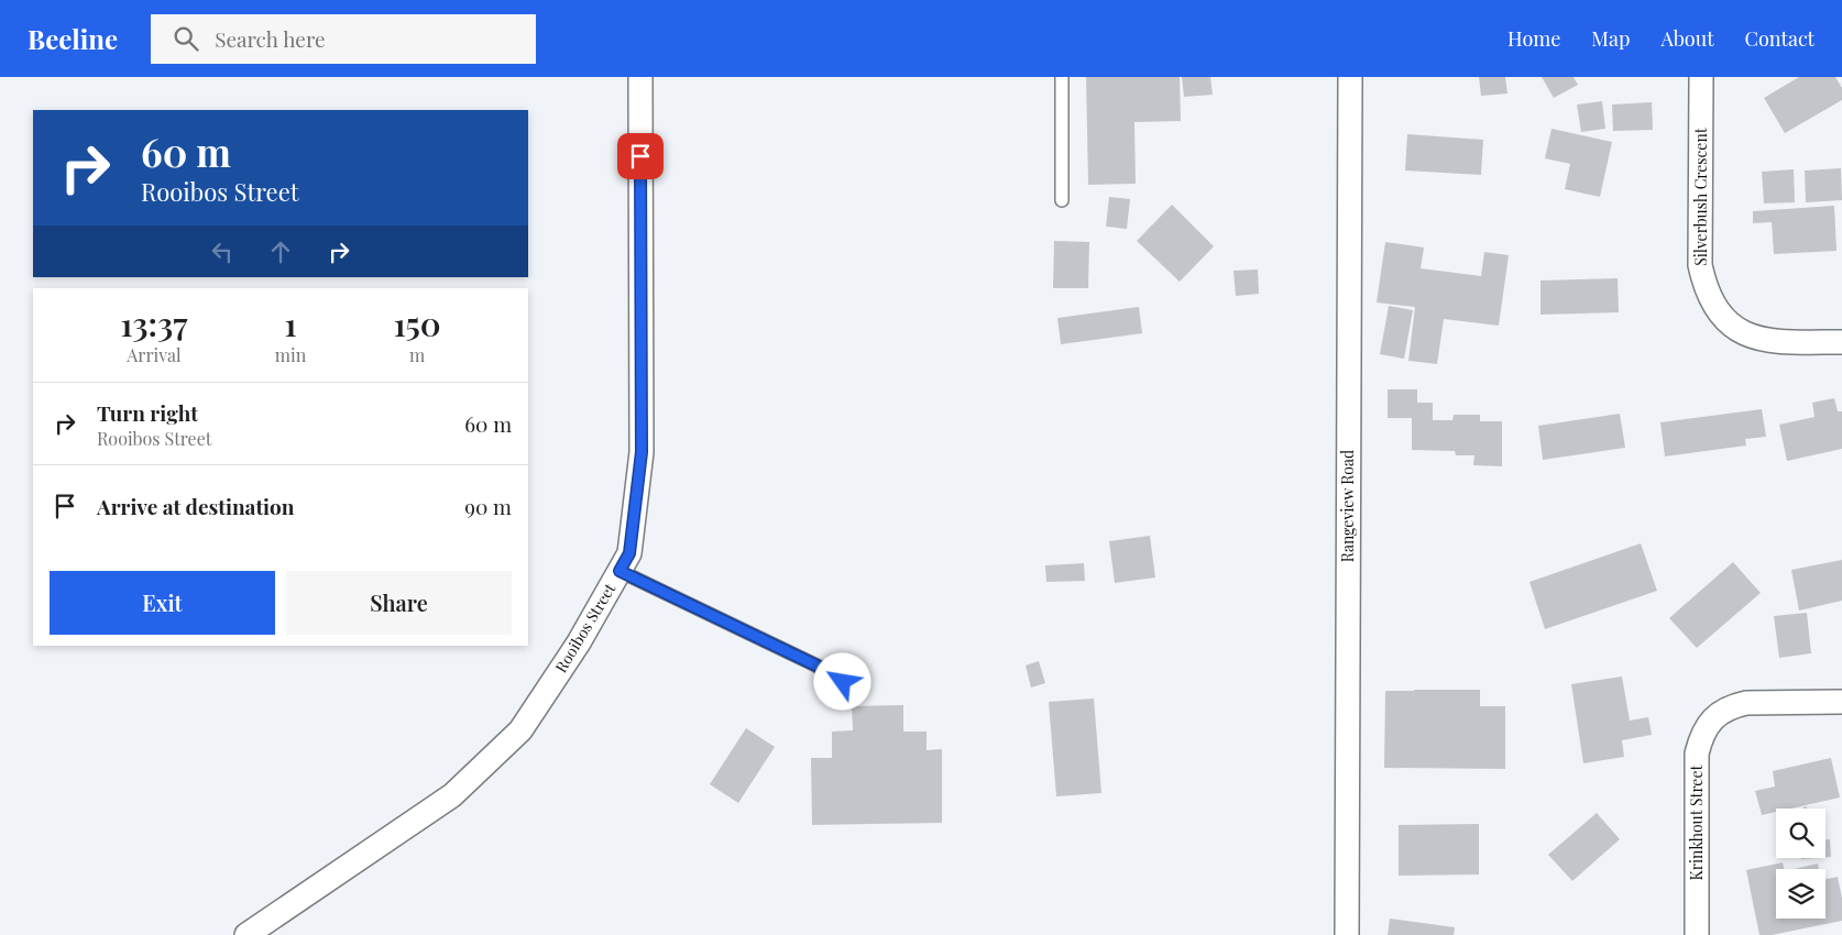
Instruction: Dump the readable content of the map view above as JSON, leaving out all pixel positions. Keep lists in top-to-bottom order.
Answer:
{
  "streets": {
    "street": [
      "Silverbush Crescent",
      "Rangeview Road",
      "Rooibos Street",
      "Krinkhout Street"
    ]
  },
  "page": {
    "header": "Beeline",
    "search": "Search here",
    "nav": [
      "Home",
      "Map",
      "About",
      "Contact"
    ],
    "turn": ["60 m", "Rooibos Street"],
    "eta": [
      "13:37",
      "Arrival",
      "1",
      "min",
      "150",
      "m"
    ],
    "list": [
      {
        "name": "Turn right",
        "note": "Rooibos Street",
        "value": "60 m"
      },
      {
        "name": "Arrive at destination",
        "value": "90 m"
      }
    ],
    "buttons": ["Exit", "Share"]
  }
}
